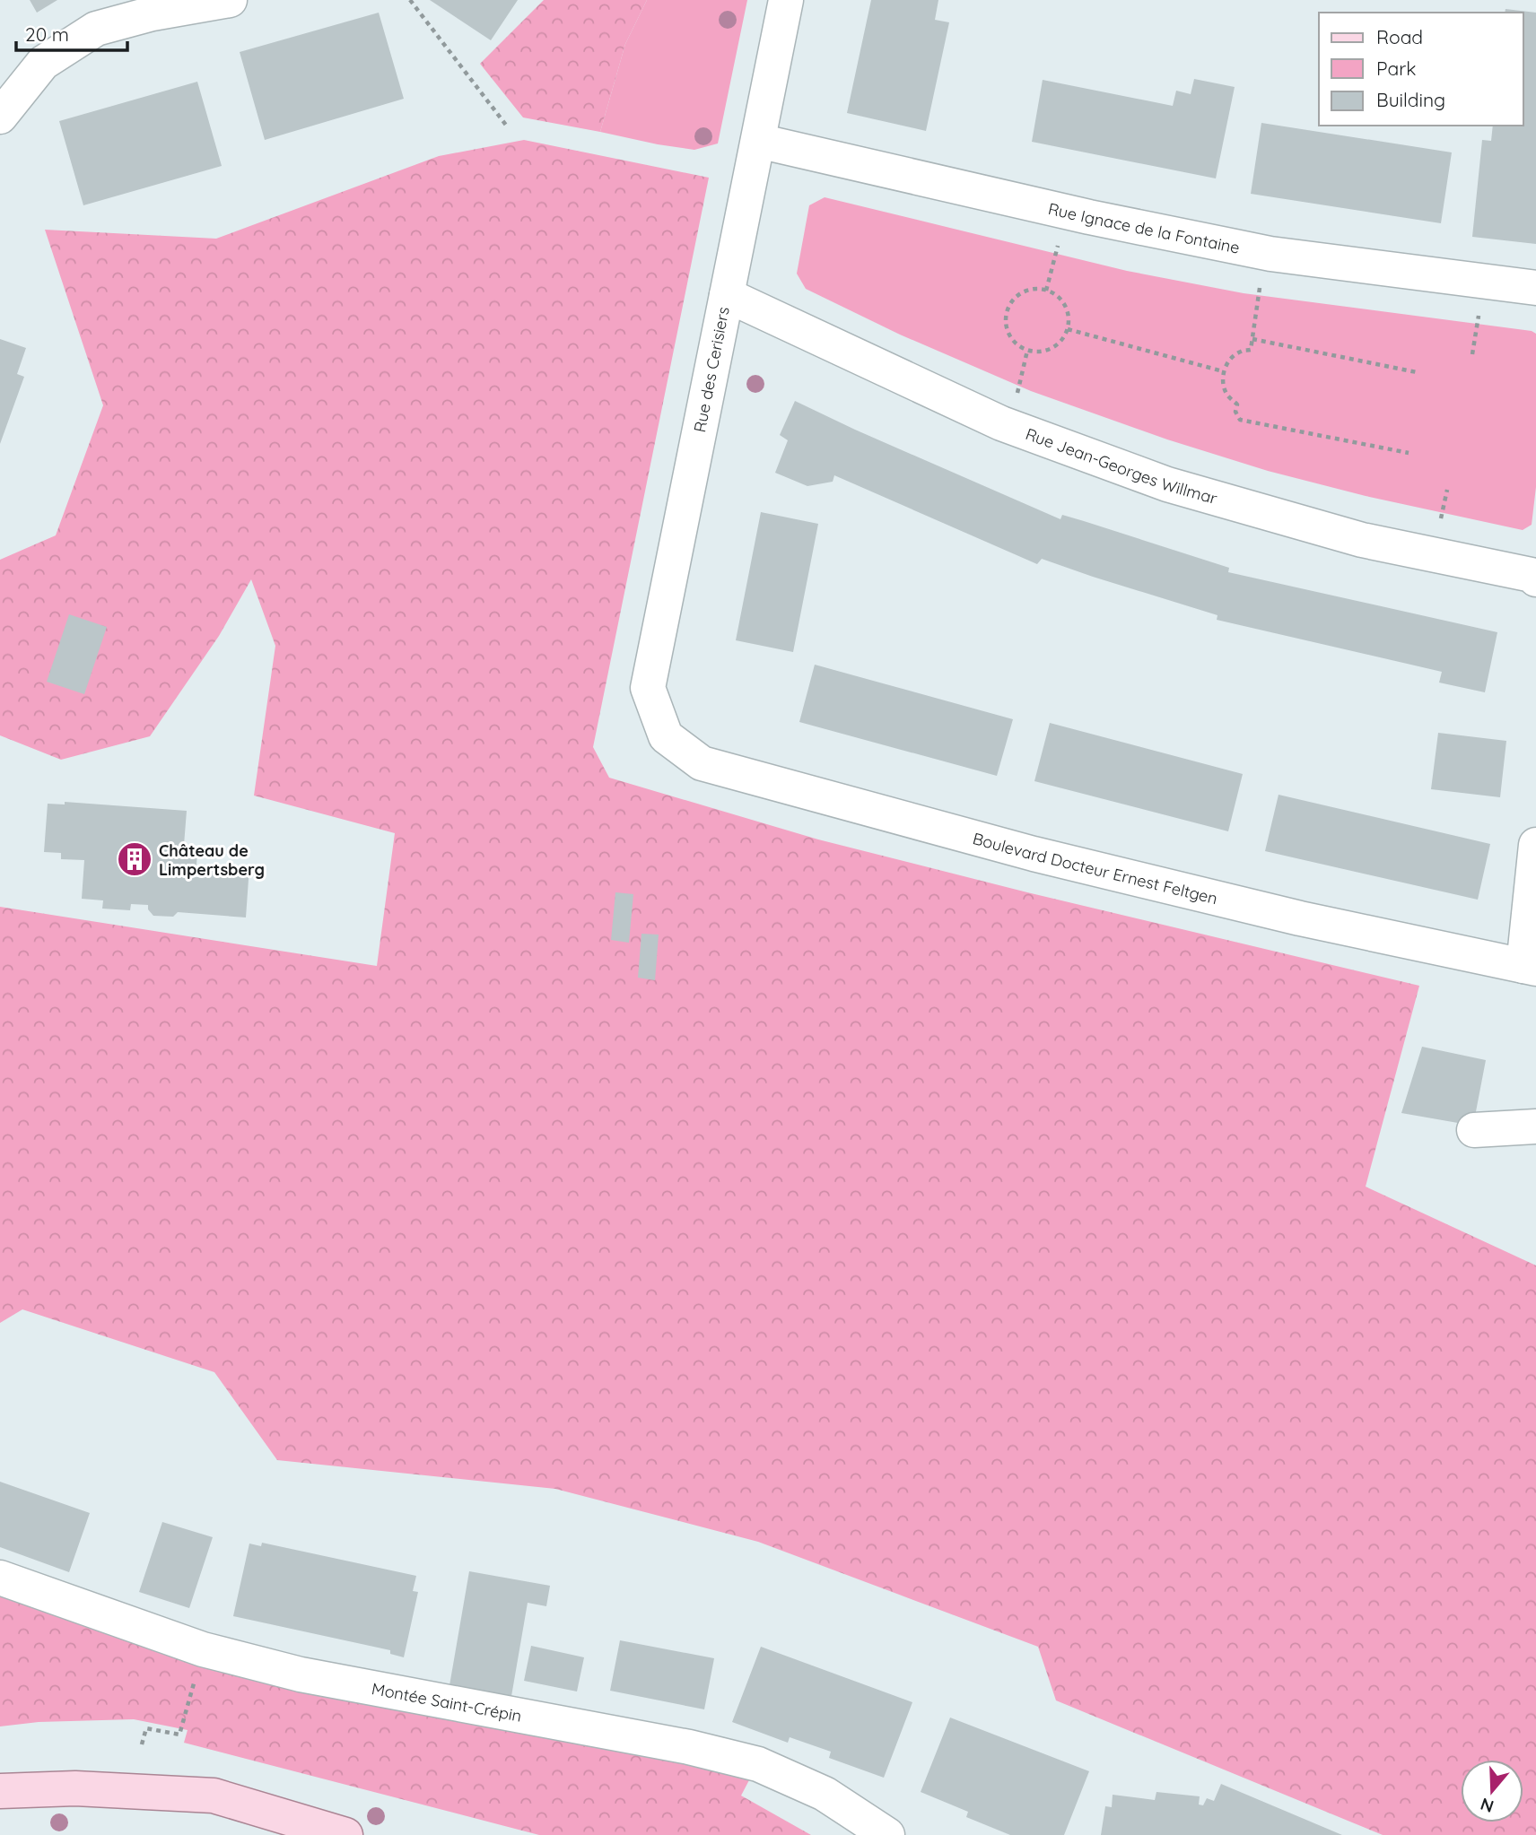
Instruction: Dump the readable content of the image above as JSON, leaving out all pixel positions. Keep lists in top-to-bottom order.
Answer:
{
  "streets": {
    "street": [
      "Rue Ignace de la Fontaine",
      "Rue des Cerisiers",
      "Rue Jean-Georges Willmar",
      "Boulevard Docteur Ernest Feltgen",
      "Montée Saint-Crépin"
    ]
  },
  "crossings": [
    ["Rue Ignace de la Fontaine", "Rue des Cerisiers"],
    ["Rue des Cerisiers", "Rue Jean-Georges Willmar"],
    ["Rue des Cerisiers", "Boulevard Docteur Ernest Feltgen"]
  ],
  "places": {
    "building": ["Château de Limpertsberg"]
  },
  "legend": ["Road", "Park", "Building"],
  "scale_bar": "20 m",
  "north": "bottom"
}
